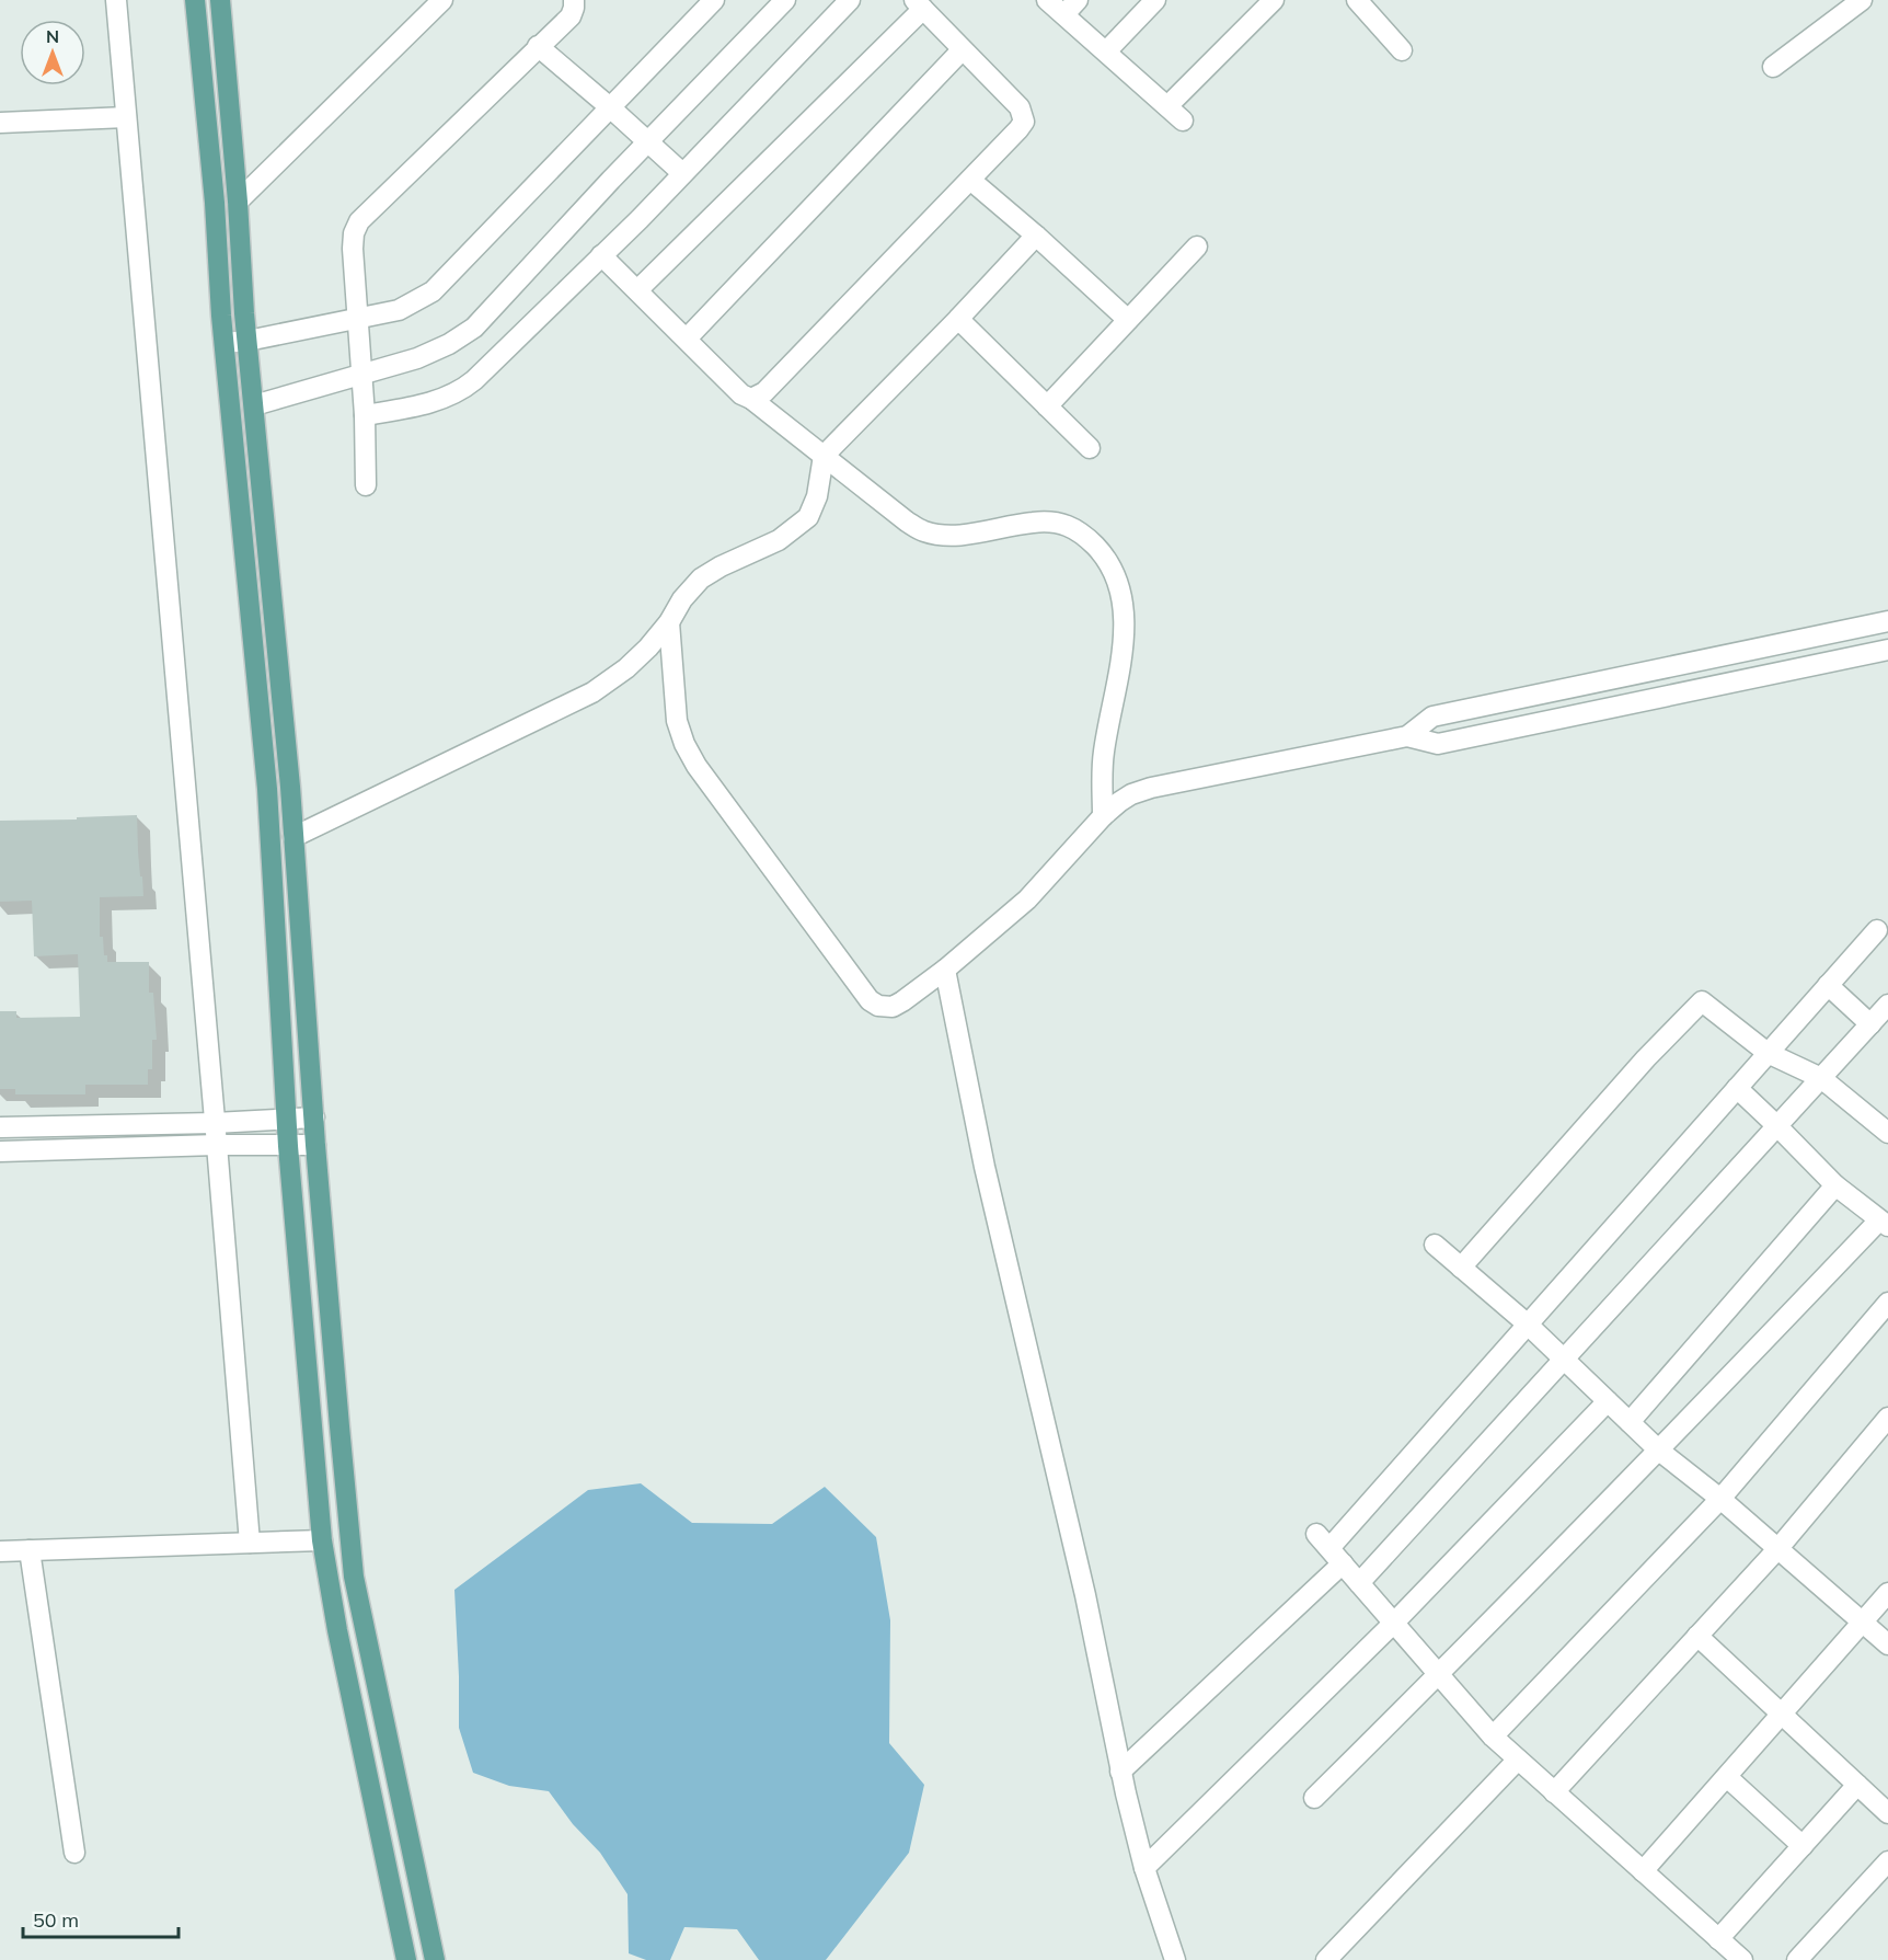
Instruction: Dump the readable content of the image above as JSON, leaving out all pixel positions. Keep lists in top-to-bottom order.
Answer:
{
  "scale_bar": "50 m",
  "north": "top"
}
